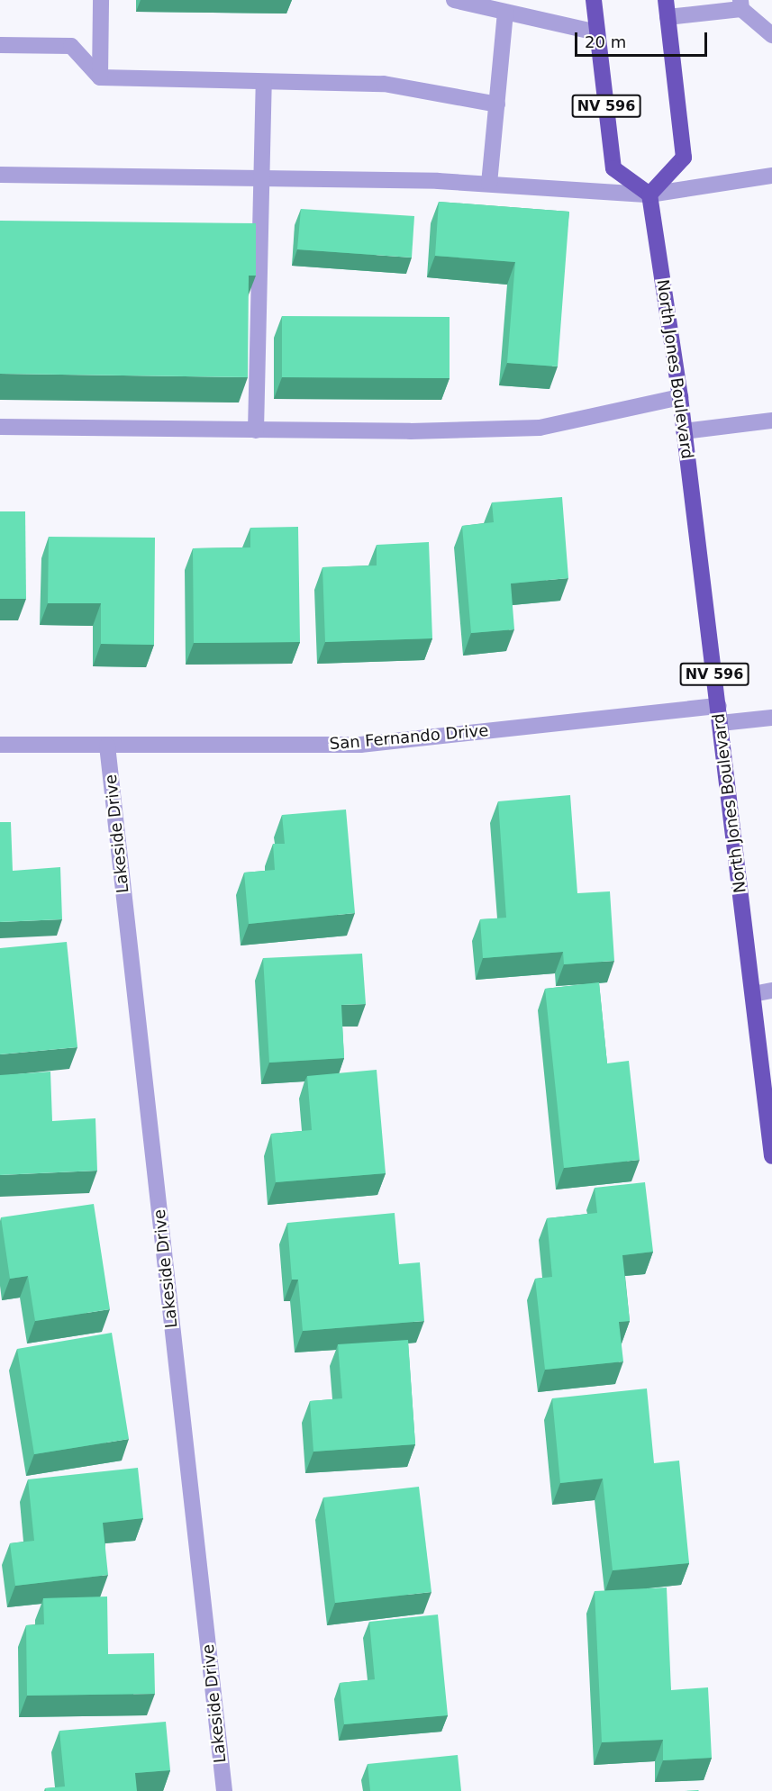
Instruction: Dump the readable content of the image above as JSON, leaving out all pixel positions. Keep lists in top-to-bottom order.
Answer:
{
  "streets": {
    "main road": ["NV 596", "North Jones Boulevard"],
    "street": ["San Fernando Drive", "Lakeside Drive"]
  },
  "crossings": [
    ["NV 596", "North Jones Boulevard"],
    ["North Jones Boulevard", "San Fernando Drive"],
    ["San Fernando Drive", "Lakeside Drive"]
  ],
  "scale_bar": "20 m"
}
